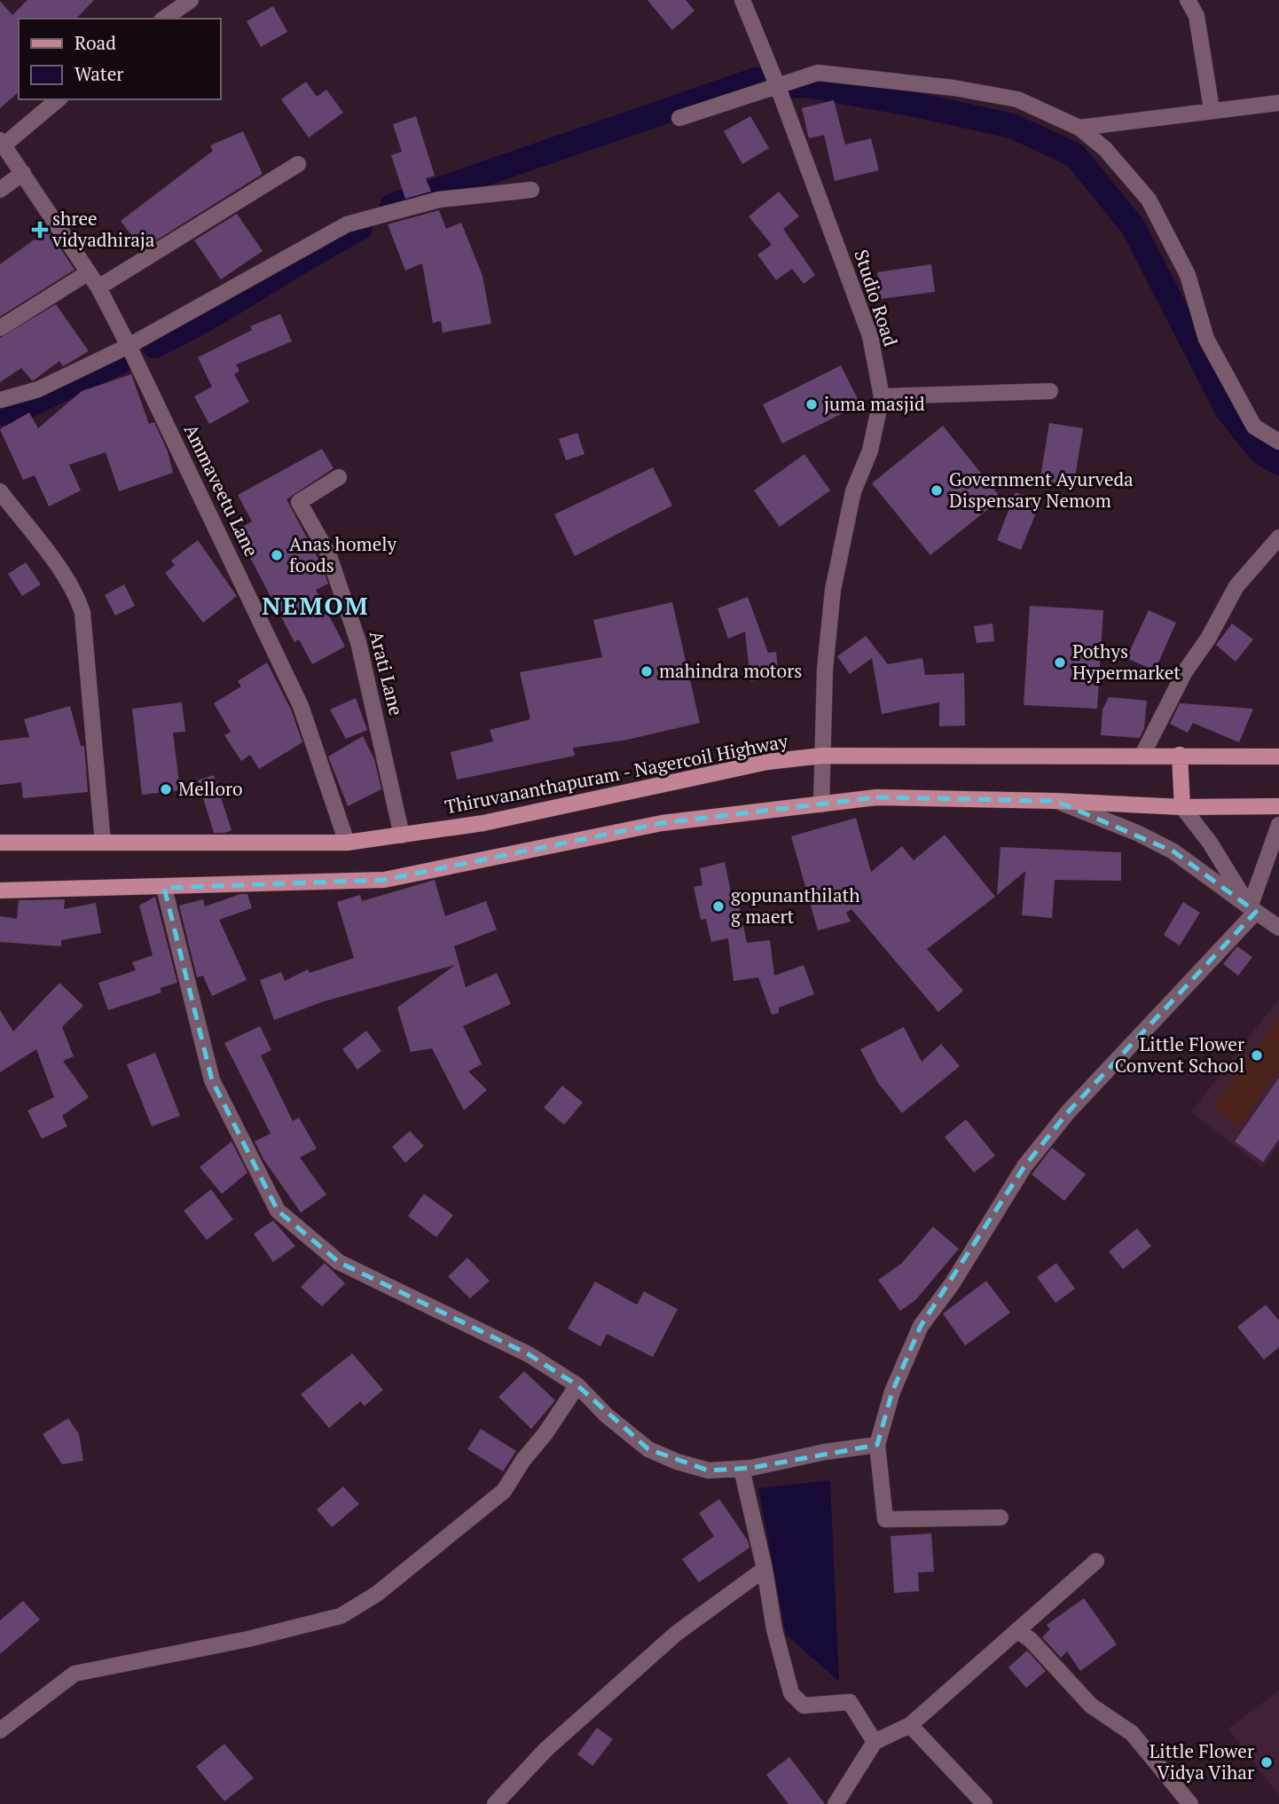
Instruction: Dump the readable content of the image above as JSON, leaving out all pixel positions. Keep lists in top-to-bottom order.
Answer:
{
  "streets": {
    "main road": ["Thiruvananthapuram - Nagercoil Highway"],
    "street": ["Studio Road", "Ammaveetu Lane", "Arati Lane"]
  },
  "crossings": [
    ["Studio Road", "Thiruvananthapuram - Nagercoil Highway"],
    ["Ammaveetu Lane", "Thiruvananthapuram - Nagercoil Highway"],
    ["Arati Lane", "Thiruvananthapuram - Nagercoil Highway"]
  ],
  "districts": ["NEMOM"],
  "places": {
    "health": ["shree vidyadhiraja"],
    "other": [
      "juma masjid",
      "Government Ayurveda Dispensary Nemom",
      "Anas homely foods",
      "Pothys Hypermarket",
      "mahindra motors",
      "Melloro",
      "gopunanthilath g maert",
      "Little Flower Convent School",
      "Little Flower Vidya Vihar"
    ]
  },
  "legend": ["Road", "Water"]
}
